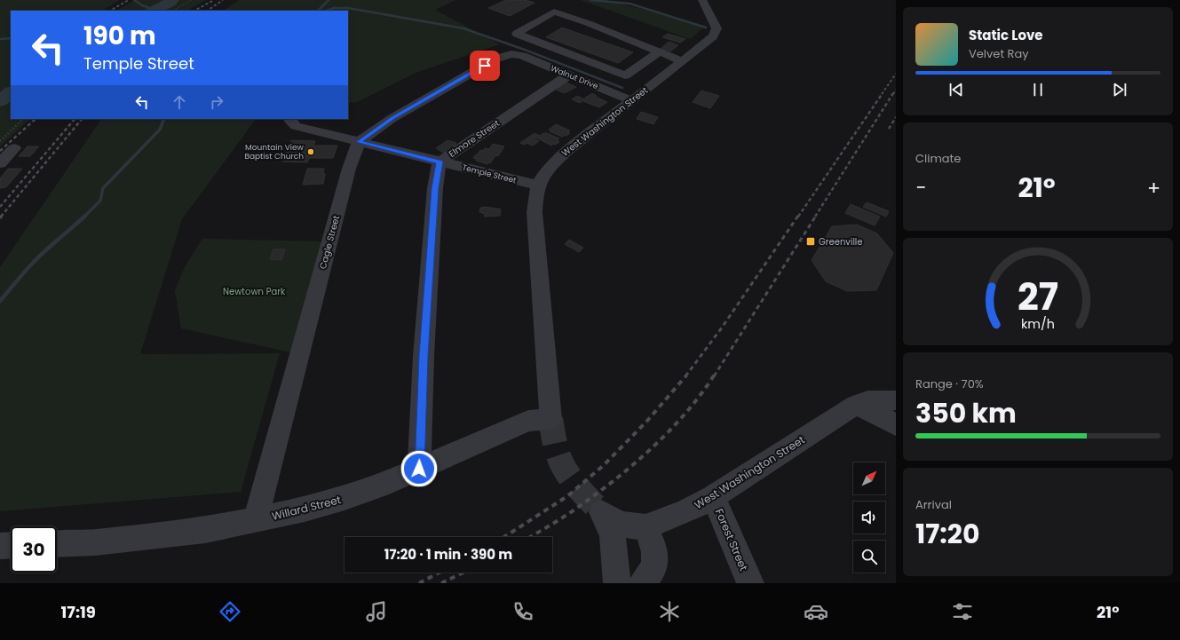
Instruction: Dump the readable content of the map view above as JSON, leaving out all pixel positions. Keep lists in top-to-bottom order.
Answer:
{
  "streets": {
    "street": [
      "Walnut Drive",
      "West Washington Street",
      "Elmore Street",
      "Temple Street",
      "Cagle Street",
      "Willard Street",
      "Forest Street"
    ]
  },
  "crossings": [
    ["Walnut Drive", "West Washington Street"],
    ["Walnut Drive", "Elmore Street"],
    ["Walnut Drive", "Temple Street"],
    ["Walnut Drive", "Cagle Street"],
    ["West Washington Street", "Temple Street"],
    ["West Washington Street", "Willard Street"],
    ["West Washington Street", "Forest Street"],
    ["Elmore Street", "Temple Street"],
    ["Elmore Street", "Willard Street"],
    ["Temple Street", "Cagle Street"],
    ["Cagle Street", "Willard Street"]
  ],
  "parks": ["Newtown Park"],
  "places": {
    "other": ["Mountain View Baptist Church"],
    "transit": ["Greenville"]
  },
  "north": "top right",
  "page": {
    "turn": ["190 m", "Temple Street"],
    "song": ["Static Love", "Velvet Ray"],
    "tile": [
      "Climate",
      ["Range · 70%", "350 km"],
      ["Arrival", "17:20"]
    ],
    "heat": ["−", "21°", "+"],
    "limit": "30",
    "trip": "17:20 · 1 min · 390 m",
    "tabs": ["17:19", "21°"],
    "gauge": ["27", "km/h"]
  }
}
